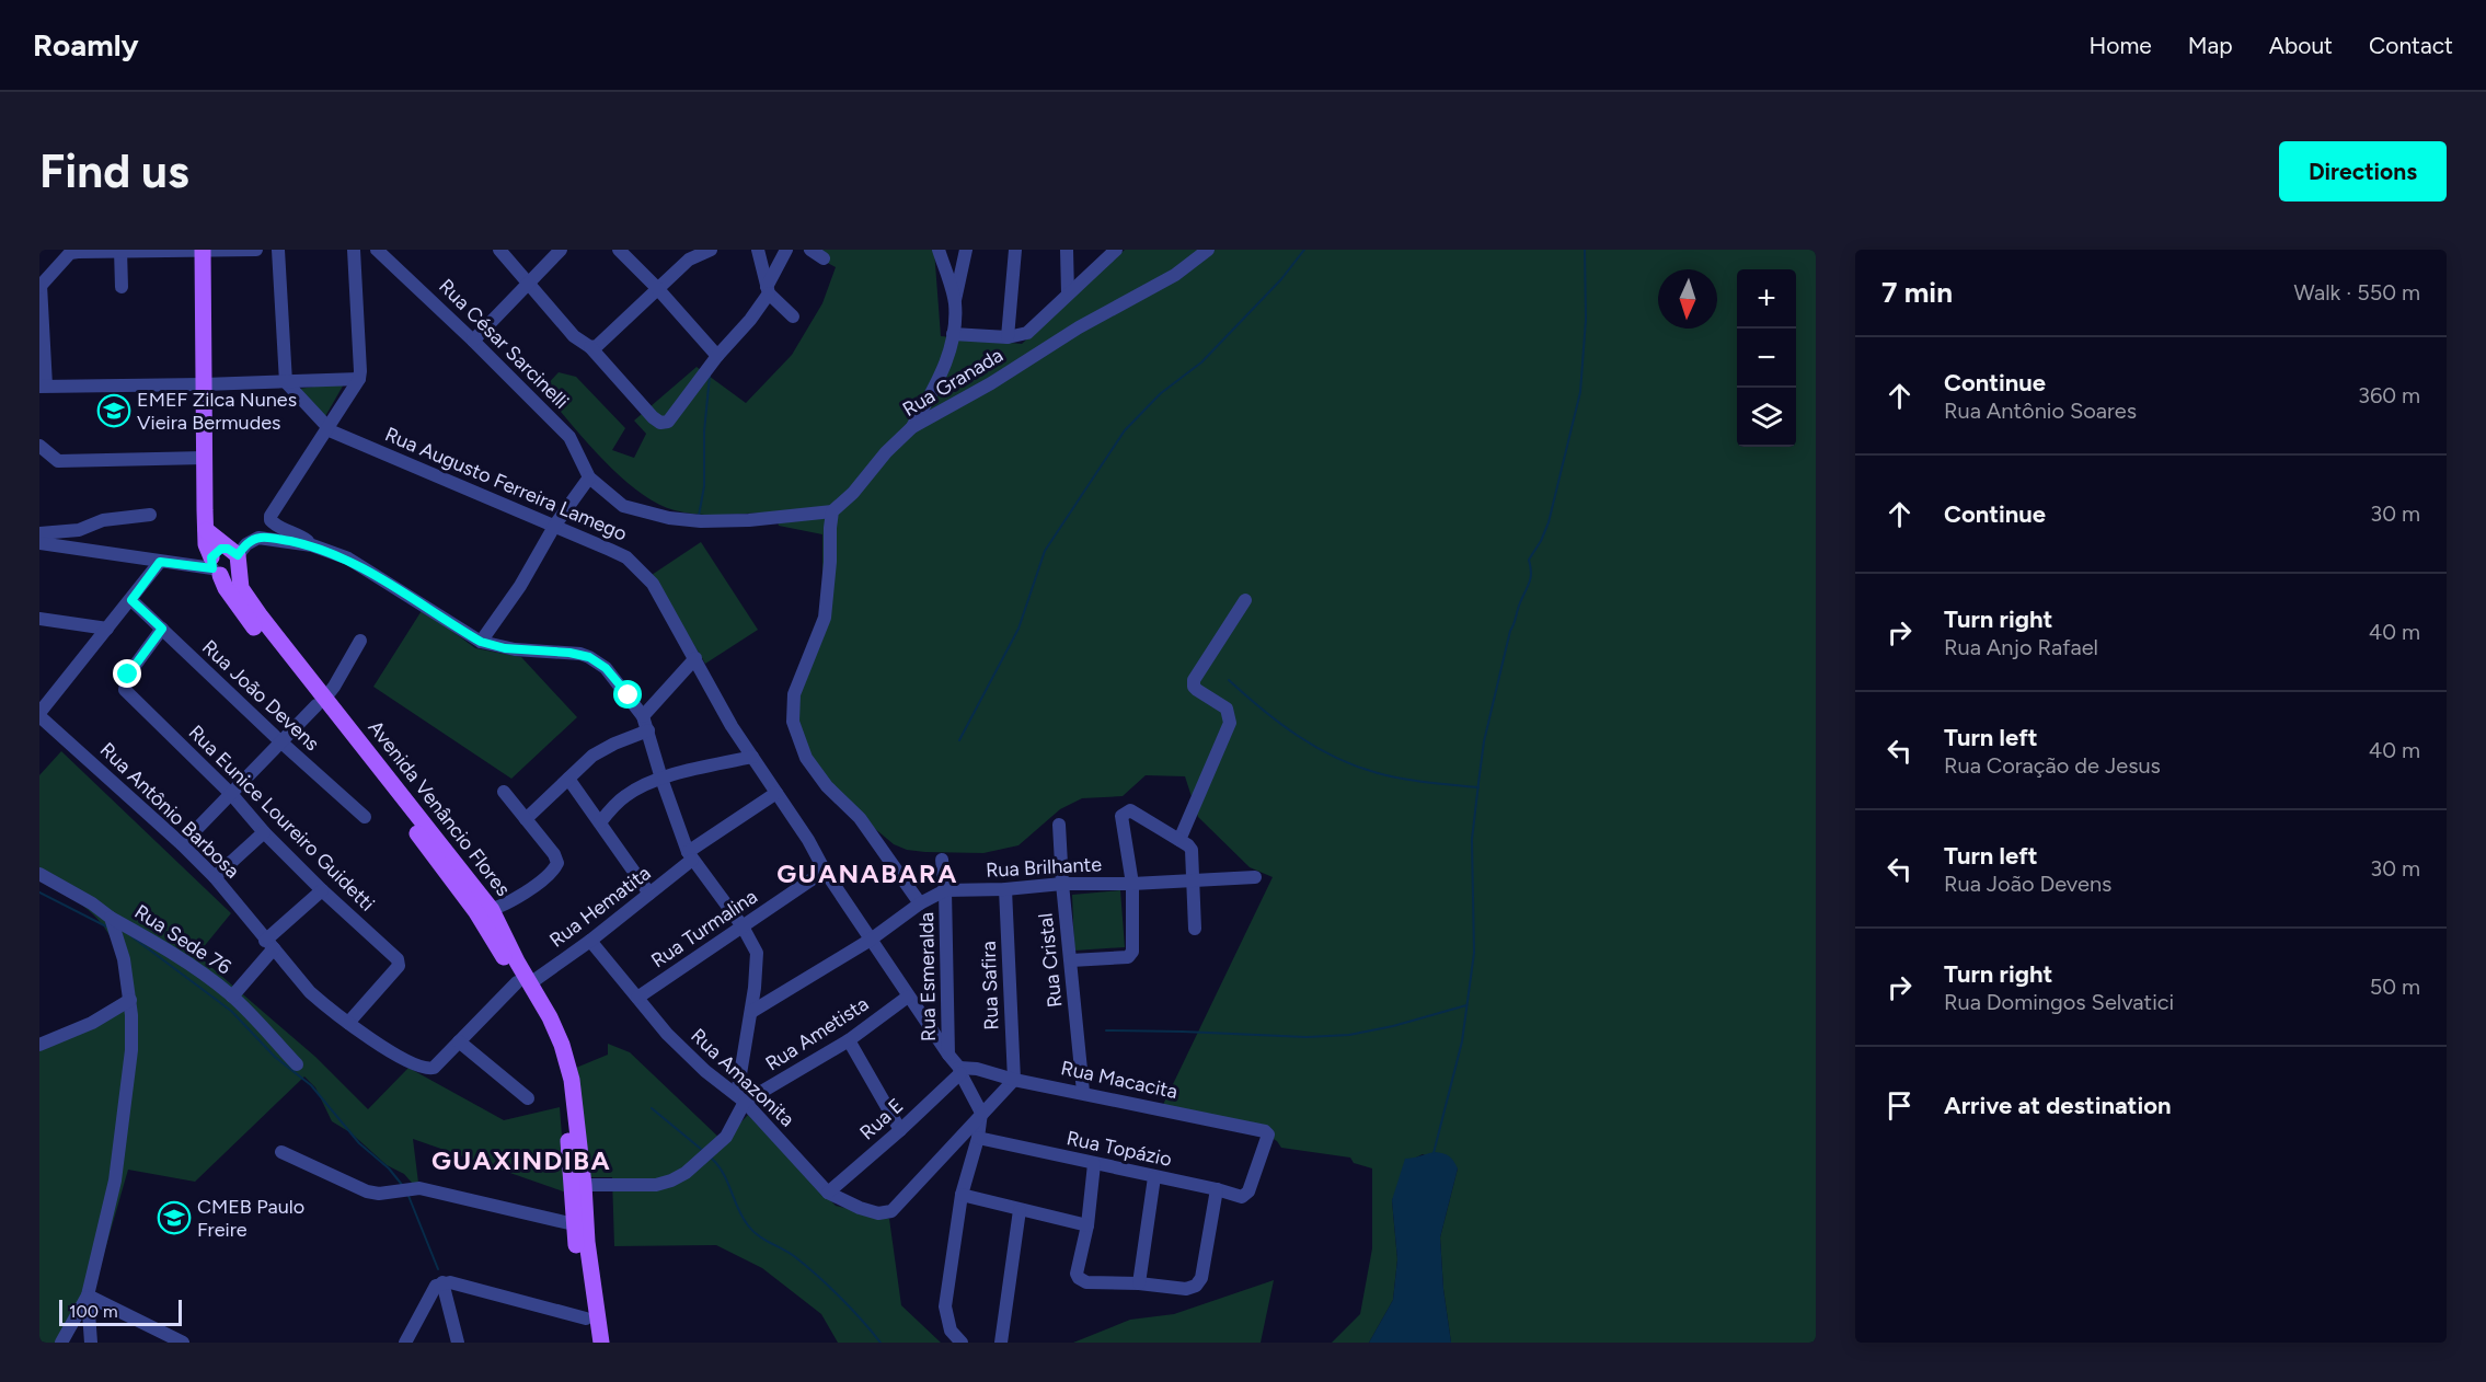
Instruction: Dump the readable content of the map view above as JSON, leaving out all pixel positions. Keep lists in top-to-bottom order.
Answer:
{
  "streets": {
    "main road": ["Avenida Venâncio Flores"],
    "street": [
      "Rua César Sarcinelli",
      "Rua Granada",
      "Rua Augusto Ferreira Lamego",
      "Rua João Devens",
      "Rua Antônio Barbosa",
      "Rua Eunice Loureiro Guidetti",
      "Rua Brilhante",
      "Rua Hematita",
      "Rua Turmalina",
      "Rua Sede 76",
      "Rua Cristal",
      "Rua Esmeralda",
      "Rua Safira",
      "Rua Ametista",
      "Rua Amazonita",
      "Rua Macacita",
      "Rua E",
      "Rua Topázio"
    ]
  },
  "crossings": [
    ["Rua Augusto Ferreira Lamego", "Rua Brilhante"],
    ["Rua Augusto Ferreira Lamego", "Rua Hematita"],
    ["Rua Augusto Ferreira Lamego", "Rua Turmalina"],
    ["Rua Augusto Ferreira Lamego", "Rua Esmeralda"],
    ["Rua Augusto Ferreira Lamego", "Rua Ametista"],
    ["Rua Augusto Ferreira Lamego", "Rua Amazonita"],
    ["Rua Augusto Ferreira Lamego", "Rua Macacita"],
    ["Rua Augusto Ferreira Lamego", "Rua E"],
    ["Rua João Devens", "Rua Eunice Loureiro Guidetti"],
    ["Avenida Venâncio Flores", "Rua Hematita"],
    ["Rua Antônio Barbosa", "Rua Eunice Loureiro Guidetti"],
    ["Rua Brilhante", "Rua Cristal"],
    ["Rua Brilhante", "Rua Esmeralda"],
    ["Rua Brilhante", "Rua Safira"],
    ["Rua Hematita", "Rua Amazonita"],
    ["Rua Turmalina", "Rua Amazonita"],
    ["Rua Cristal", "Rua Macacita"],
    ["Rua Safira", "Rua Macacita"],
    ["Rua Ametista", "Rua Amazonita"],
    ["Rua Amazonita", "Rua E"],
    ["Rua Macacita", "Rua E"],
    ["Rua Macacita", "Rua Topázio"]
  ],
  "districts": ["GUANABARA", "GUAXINDIBA"],
  "places": {
    "school or university": ["EMEF Zilca Nunes Vieira Bermudes", "CMEB Paulo Freire"]
  },
  "scale_bar": "100 m",
  "north": "bottom",
  "page": {
    "header": "Roamly",
    "nav": [
      "Home",
      "Map",
      "About",
      "Contact"
    ],
    "buttons": "Directions",
    "title": "Find us",
    "heading": ["7 min", "Walk · 550 m"],
    "map_buttons": ["+", "−"],
    "list": [
      ["Continue", "Rua Antônio Soares", "360 m"],
      ["Continue", "30 m"],
      ["Turn right", "Rua Anjo Rafael", "40 m"],
      ["Turn left", "Rua Coração de Jesus", "40 m"],
      ["Turn left", "Rua João Devens", "30 m"],
      ["Turn right", "Rua Domingos Selvatici", "50 m"],
      "Arrive at destination"
    ],
    "scale": "100 m"
  }
}
